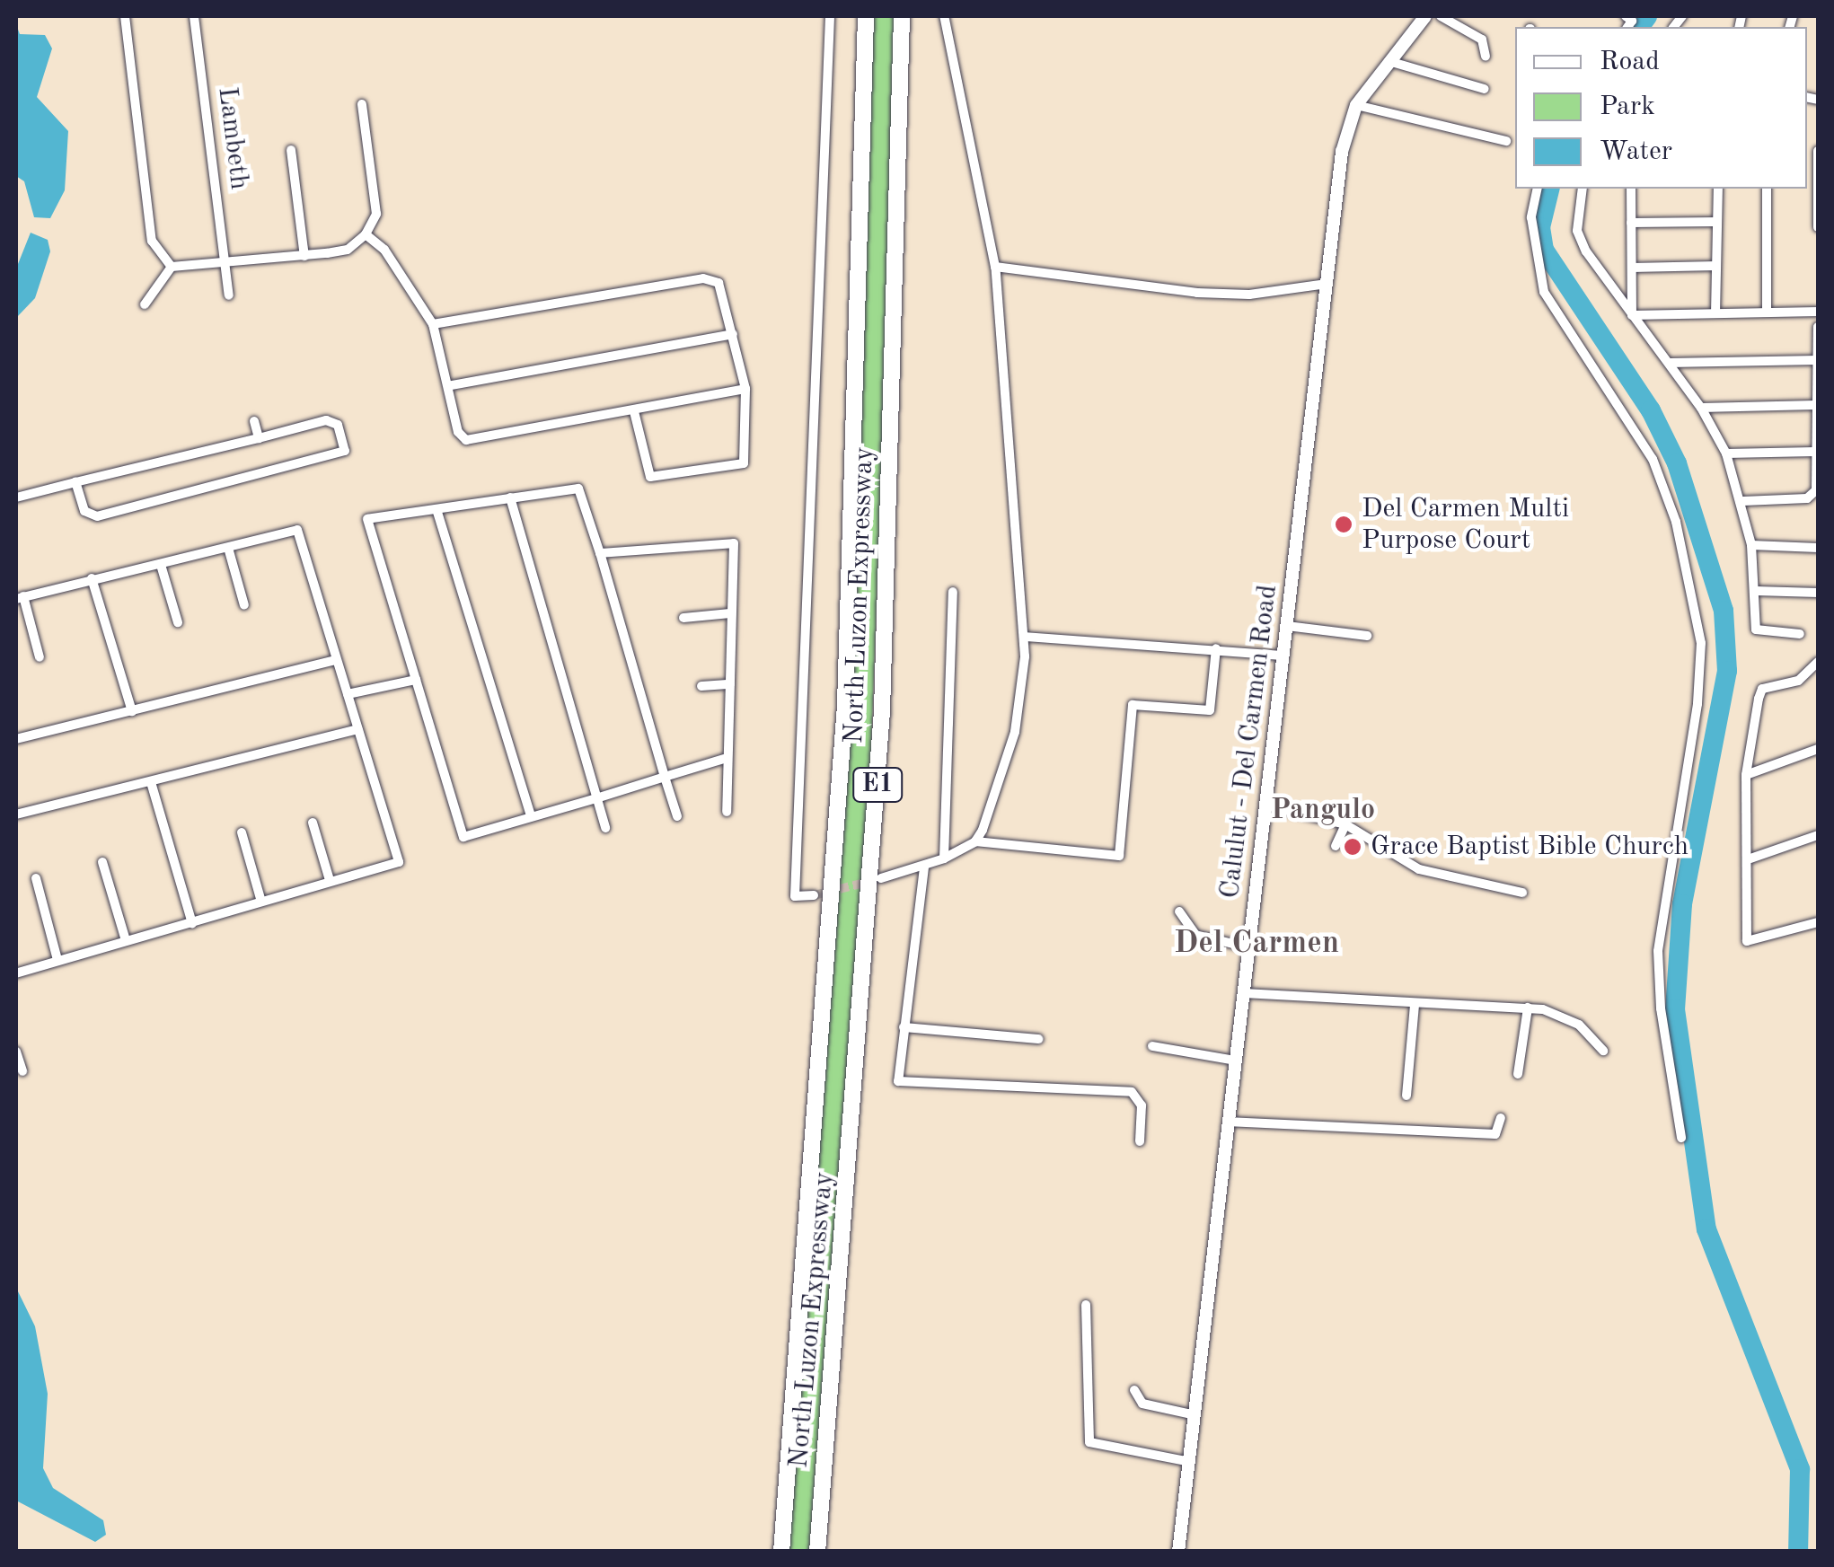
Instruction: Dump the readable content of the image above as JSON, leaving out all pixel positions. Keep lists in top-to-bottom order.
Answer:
{
  "streets": {
    "highway": ["North Luzon Expressway", "E1"],
    "main road": ["Calulut - Del Carmen Road"],
    "street": ["Lambeth"]
  },
  "districts": ["Pangulo", "Del Carmen"],
  "places": ["Del Carmen Multi Purpose Court", "Grace Baptist Bible Church"],
  "legend": ["Road", "Park", "Water"]
}
